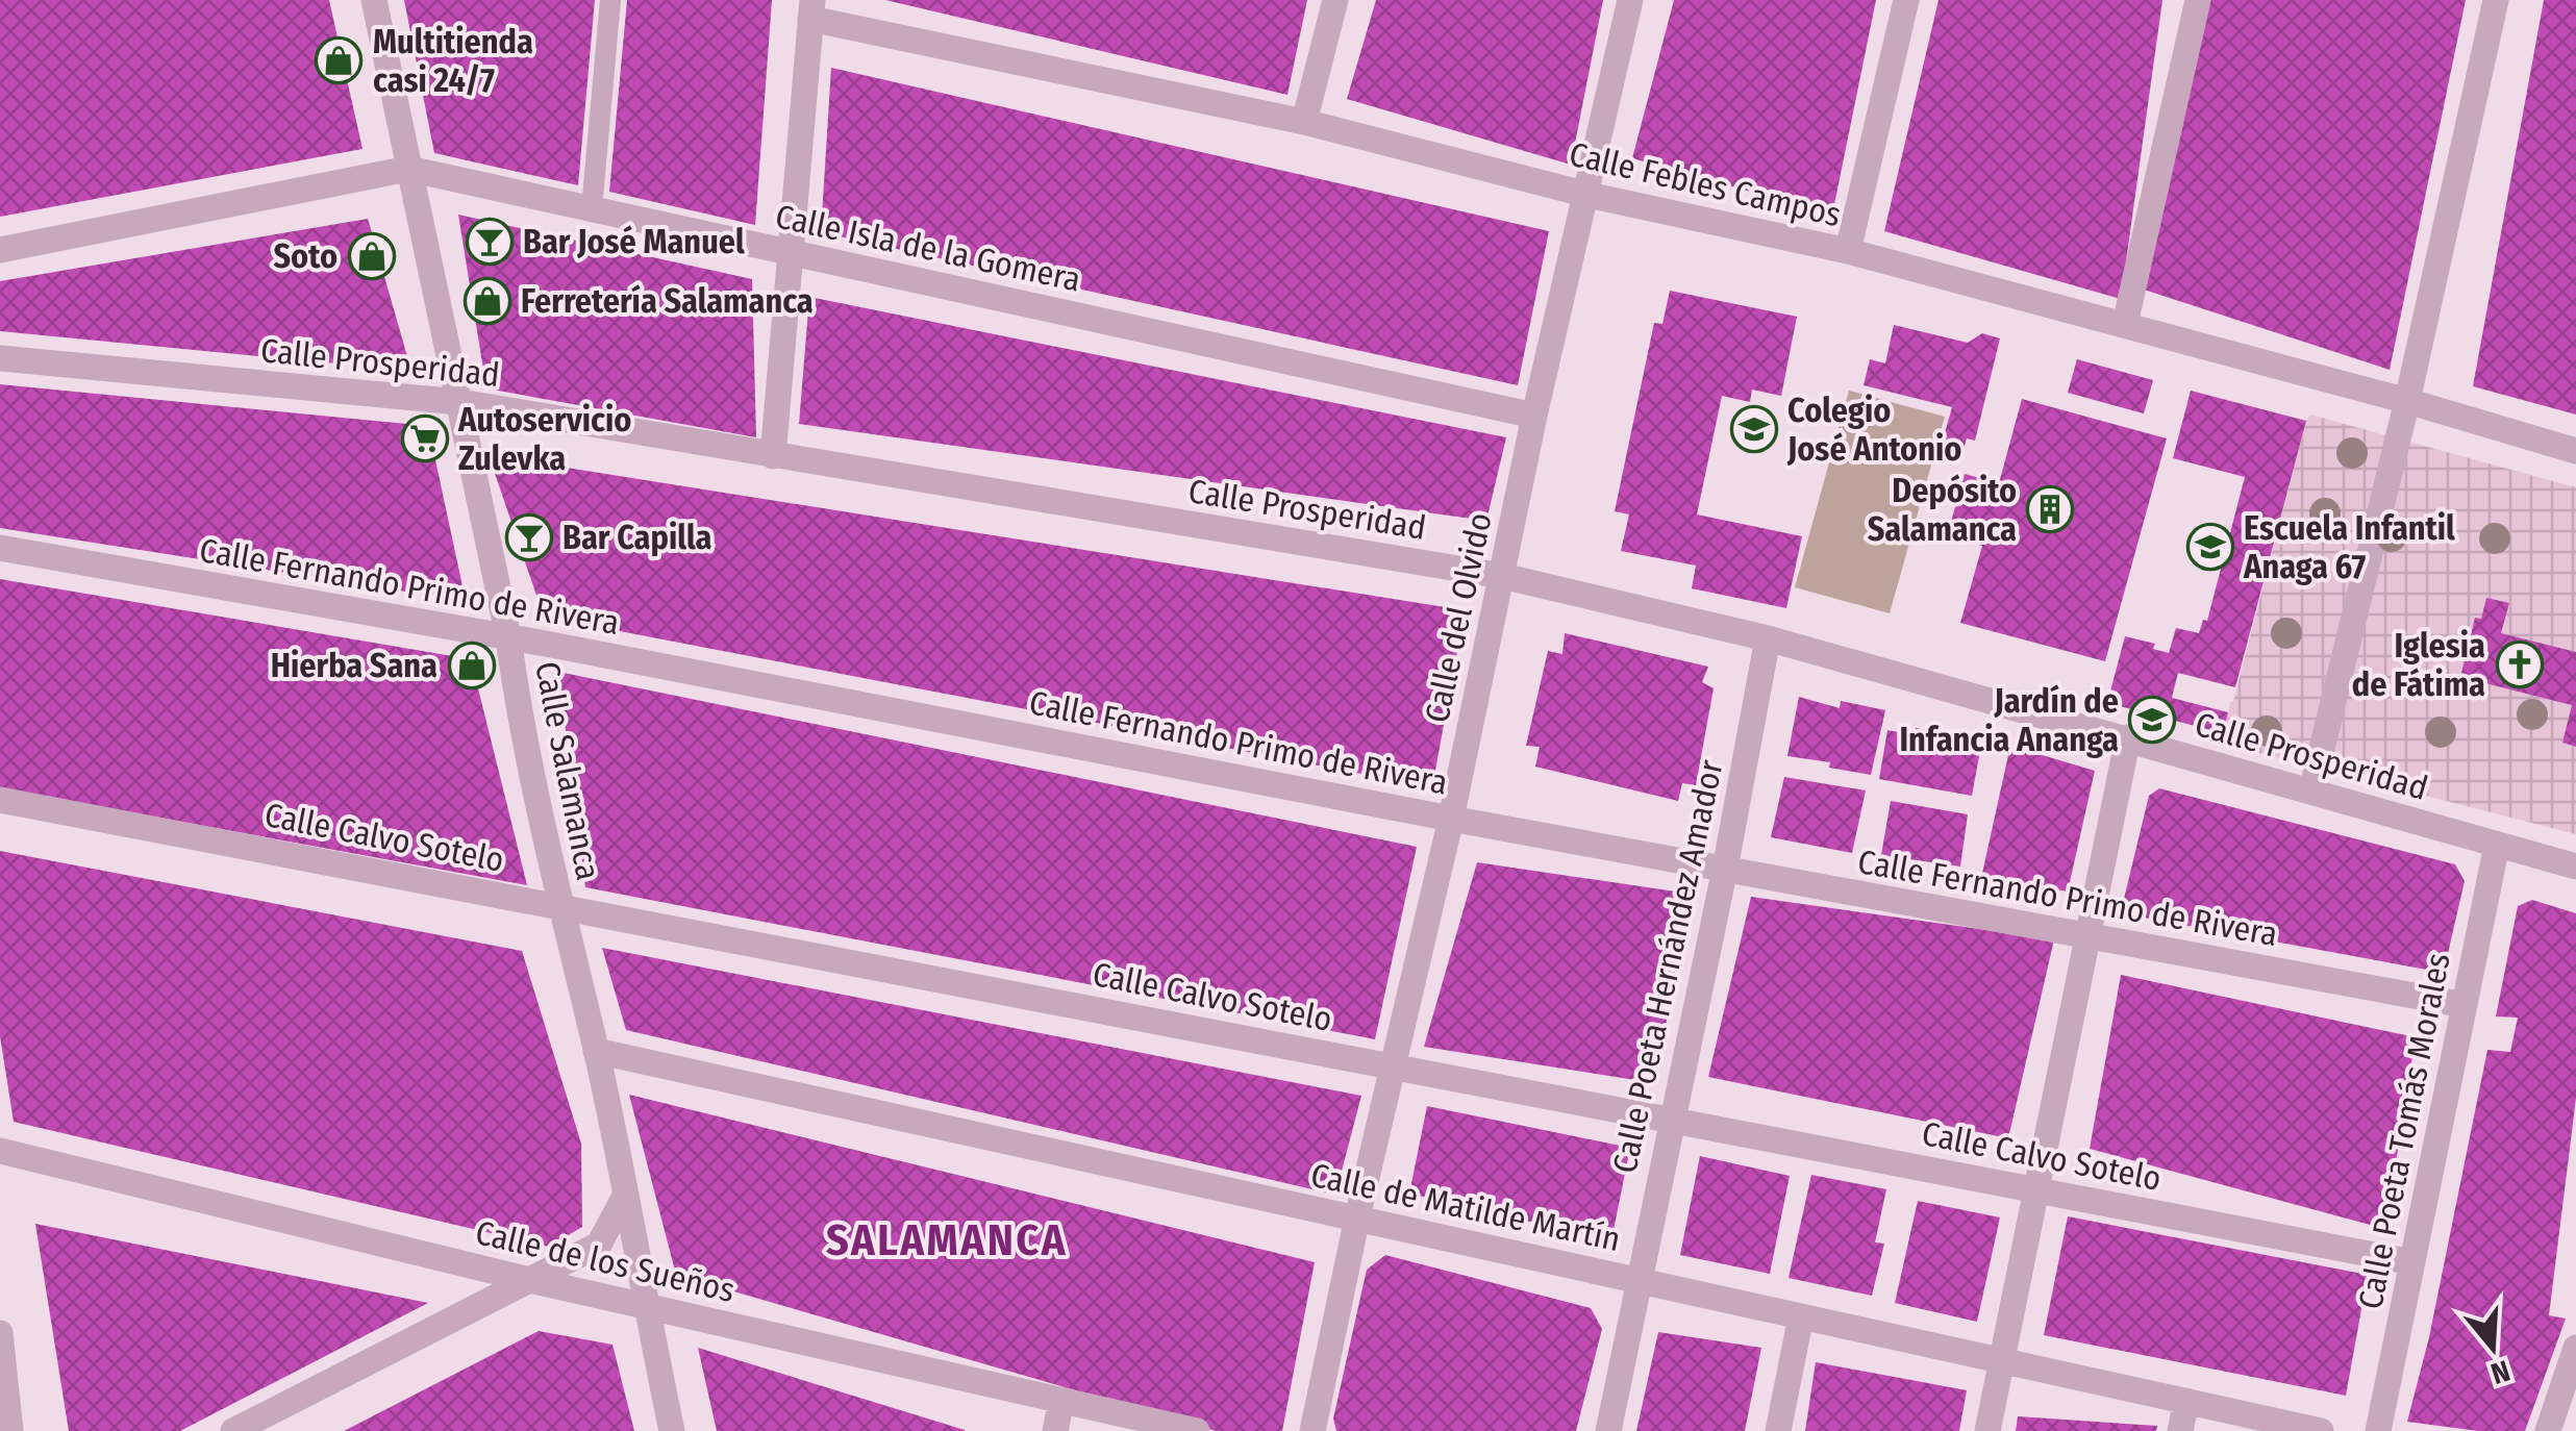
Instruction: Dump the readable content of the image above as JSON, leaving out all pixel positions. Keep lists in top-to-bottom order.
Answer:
{
  "streets": {
    "street": [
      "Calle Febles Campos",
      "Calle Isla de la Gomera",
      "Calle Prosperidad",
      "Calle Fernando Primo de Rivera",
      "Calle del Olvido",
      "Calle Salamanca",
      "Calle Calvo Sotelo",
      "Calle Poeta Hernández Amador",
      "Calle Poeta Tomás Morales",
      "Calle de Matilde Martín",
      "Calle de los Sueños"
    ]
  },
  "crossings": [
    ["Calle Febles Campos", "Calle del Olvido"],
    ["Calle Isla de la Gomera", "Calle del Olvido"],
    ["Calle Isla de la Gomera", "Calle Salamanca"],
    ["Calle Prosperidad", "Calle del Olvido"],
    ["Calle Prosperidad", "Calle Salamanca"],
    ["Calle Prosperidad", "Calle Poeta Hernández Amador"],
    ["Calle Prosperidad", "Calle Poeta Tomás Morales"],
    ["Calle Fernando Primo de Rivera", "Calle del Olvido"],
    ["Calle Fernando Primo de Rivera", "Calle Salamanca"],
    ["Calle Fernando Primo de Rivera", "Calle Poeta Hernández Amador"],
    ["Calle Fernando Primo de Rivera", "Calle Poeta Tomás Morales"],
    ["Calle del Olvido", "Calle Calvo Sotelo"],
    ["Calle del Olvido", "Calle de Matilde Martín"],
    ["Calle Salamanca", "Calle Calvo Sotelo"],
    ["Calle Salamanca", "Calle de Matilde Martín"],
    ["Calle Salamanca", "Calle de los Sueños"],
    ["Calle Calvo Sotelo", "Calle Poeta Hernández Amador"],
    ["Calle Calvo Sotelo", "Calle Poeta Tomás Morales"],
    ["Calle Poeta Hernández Amador", "Calle de Matilde Martín"]
  ],
  "districts": ["SALAMANCA"],
  "places": {
    "shop": [
      "Multitienda casi 24/7",
      "Soto",
      "Ferretería Salamanca",
      "Hierba Sana"
    ],
    "bar": ["Bar José Manuel", "Bar Capilla"],
    "school or university": ["Colegio José Antonio", "Escuela Infantil Anaga 67", "Jardín de Infancia Ananga"],
    "supermarket": ["Autoservicio Zulevka"],
    "building": ["Depósito Salamanca"],
    "church": ["Iglesia de Fátima"]
  },
  "north": "bottom"
}
